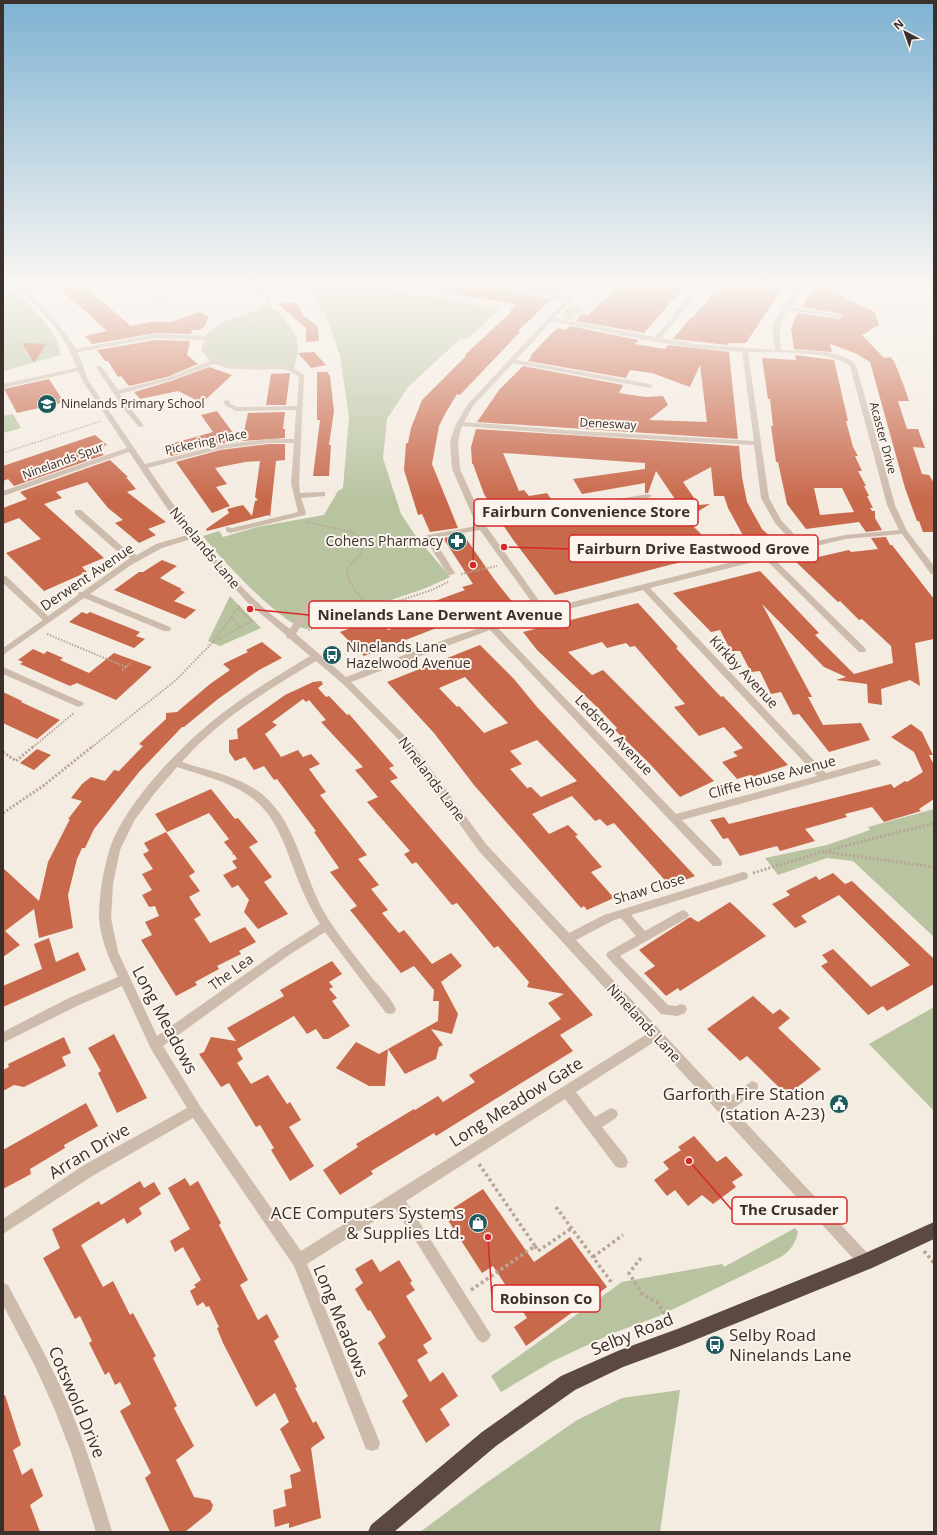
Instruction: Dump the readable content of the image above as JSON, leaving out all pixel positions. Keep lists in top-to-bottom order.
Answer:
{
  "streets": {
    "highway": ["Selby Road"],
    "street": [
      "Denesway",
      "Acaster Drive",
      "Pickering Place",
      "Ninelands Spur",
      "Ninelands Lane",
      "Derwent Avenue",
      "Kirkby Avenue",
      "Ledston Avenue",
      "Cliffe House Avenue",
      "Shaw Close",
      "The Lea",
      "Long Meadows",
      "Long Meadow Gate",
      "Arran Drive",
      "Cotswold Drive"
    ]
  },
  "crossings": [
    ["Pickering Place", "Ninelands Lane"],
    ["Ninelands Spur", "Ninelands Lane"],
    ["Ninelands Lane", "Derwent Avenue"],
    ["Ninelands Lane", "Shaw Close"],
    ["Ninelands Lane", "Long Meadows"],
    ["Ninelands Lane", "Long Meadow Gate"],
    ["Ninelands Lane", "Selby Road"],
    ["Kirkby Avenue", "Cliffe House Avenue"],
    ["Ledston Avenue", "Cliffe House Avenue"],
    ["The Lea", "Long Meadows"],
    ["Long Meadows", "Long Meadow Gate"],
    ["Long Meadows", "Arran Drive"]
  ],
  "places": {
    "school or university": ["Ninelands Primary School"],
    "pharmacy": ["Cohens Pharmacy"],
    "other": [
      "Fairburn Drive Eastwood Grove",
      "Fairburn Convenience Store",
      "Ninelands Lane Derwent Avenue",
      "The Crusader",
      "Robinson Co"
    ],
    "bus stop": ["Ninelands Lane Hazelwood Avenue", "Selby Road Ninelands Lane"],
    "public building": ["Garforth Fire Station (station A-23)"],
    "shop": ["ACE Computers Systems & Supplies Ltd."]
  },
  "north": "top left"
}
